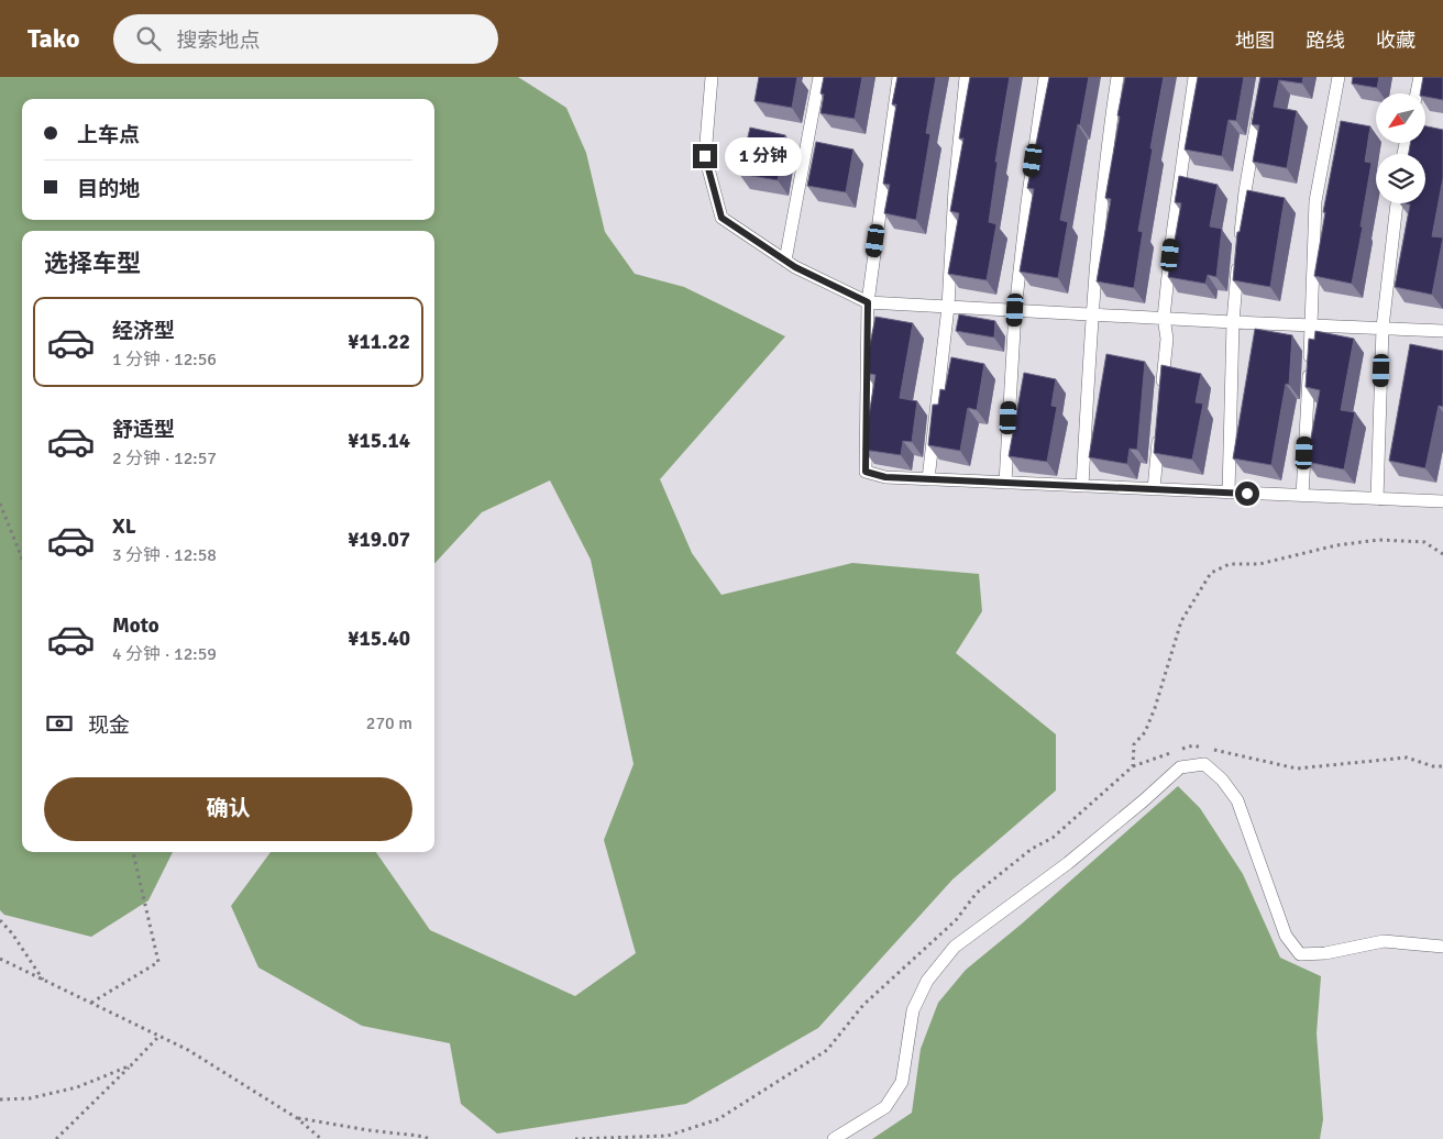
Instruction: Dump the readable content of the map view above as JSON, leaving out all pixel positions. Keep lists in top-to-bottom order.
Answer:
{
  "north": "bottom left",
  "page": {
    "header": "Tako",
    "search": "搜索地点",
    "nav": ["地图", "路线", "收藏"],
    "banner": ["上车点", "目的地"],
    "bubble": "1 分钟",
    "heading": "选择车型",
    "list": [
      {
        "name": "经济型",
        "note": "1 分钟 · 12:56",
        "value": "¥11.22"
      },
      {
        "name": "舒适型",
        "note": "2 分钟 · 12:57",
        "value": "¥15.14"
      },
      {
        "name": "XL",
        "note": "3 分钟 · 12:58",
        "value": "¥19.07"
      },
      {
        "name": "Moto",
        "note": "4 分钟 · 12:59",
        "value": "¥15.40"
      }
    ],
    "pay": ["现金", "270 m"],
    "buttons": "确认"
  }
}
